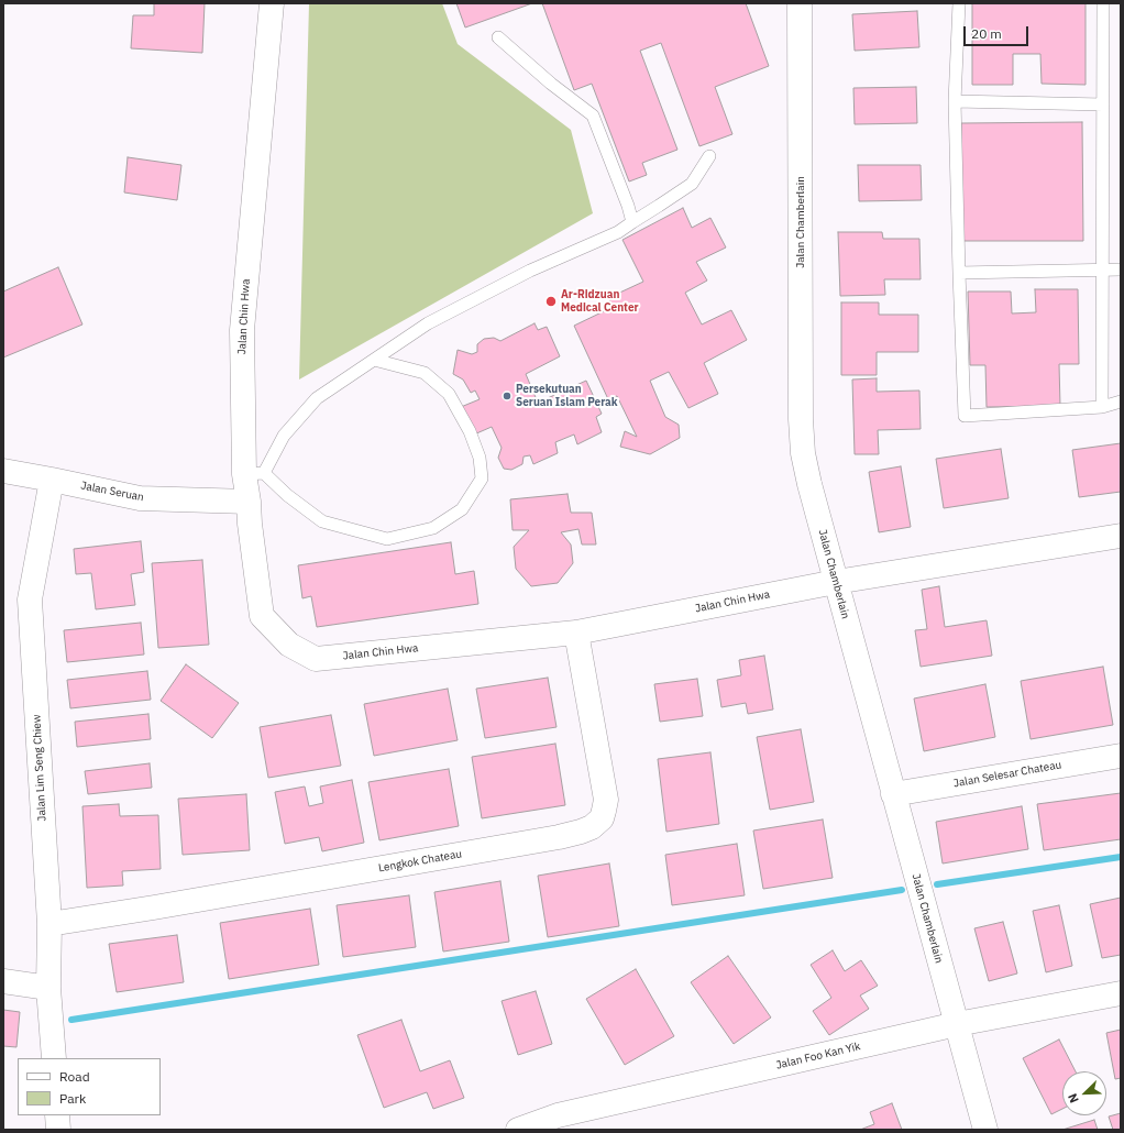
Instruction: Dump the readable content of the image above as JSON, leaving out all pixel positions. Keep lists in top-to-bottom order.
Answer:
{
  "streets": {
    "street": [
      "Jalan Chamberlain",
      "Jalan Chin Hwa",
      "Jalan Seruan",
      "Jalan Lim Seng Chiew",
      "Jalan Selesar Chateau",
      "Lengkok Chateau",
      "Jalan Foo Kan Yik"
    ]
  },
  "crossings": [
    ["Jalan Chamberlain", "Jalan Chin Hwa"],
    ["Jalan Chamberlain", "Jalan Selesar Chateau"],
    ["Jalan Chamberlain", "Jalan Foo Kan Yik"],
    ["Jalan Chin Hwa", "Jalan Seruan"],
    ["Jalan Chin Hwa", "Lengkok Chateau"],
    ["Jalan Seruan", "Jalan Lim Seng Chiew"],
    ["Jalan Lim Seng Chiew", "Lengkok Chateau"]
  ],
  "places": ["Ar-Ridzuan Medical Center", "Persekutuan Seruan Islam Perak"],
  "legend": ["Road", "Park"],
  "scale_bar": "20 m",
  "north": "bottom left"
}
